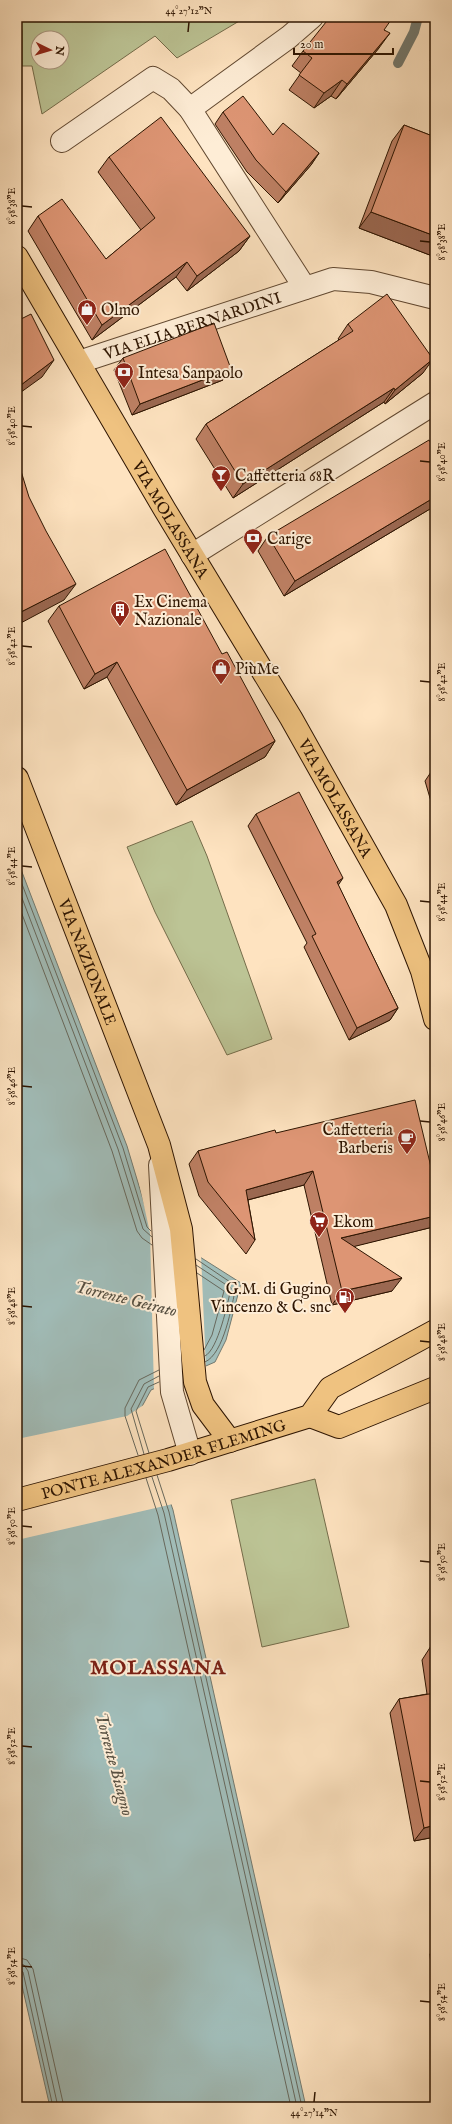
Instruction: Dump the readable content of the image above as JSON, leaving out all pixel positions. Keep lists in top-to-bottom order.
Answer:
{
  "streets": {
    "main road": ["VIA MOLASSANA", "VIA NAZIONALE", "PONTE ALEXANDER FLEMING"],
    "street": ["VIA ELIA BERNARDINI"]
  },
  "crossings": [
    ["VIA ELIA BERNARDINI", "VIA MOLASSANA"],
    ["VIA NAZIONALE", "PONTE ALEXANDER FLEMING"]
  ],
  "districts": ["MOLASSANA"],
  "water": ["Torrente Geirato", "Torrente Bisagno"],
  "places": {
    "shop": ["Olmo", "PiùMe"],
    "bank": ["Intesa Sanpaolo", "Carige"],
    "bar": ["Caffetteria 68R"],
    "building": ["Ex Cinema Nazionale"],
    "cafe": ["Caffetteria Barberis"],
    "supermarket": ["Ekom"],
    "fuel station": ["G.M. di Gugino Vincenzo & C. snc"]
  },
  "scale_bar": "20 m",
  "north": "right",
  "coordinates": [
    "44°27'12\"N",
    "8°58'38\"E",
    "8°58'40\"E",
    "8°58'42\"E",
    "8°58'44\"E",
    "8°58'46\"E",
    "8°58'48\"E",
    "8°58'50\"E",
    "8°58'52\"E",
    "8°58'54\"E",
    "44°27'14\"N"
  ]
}
